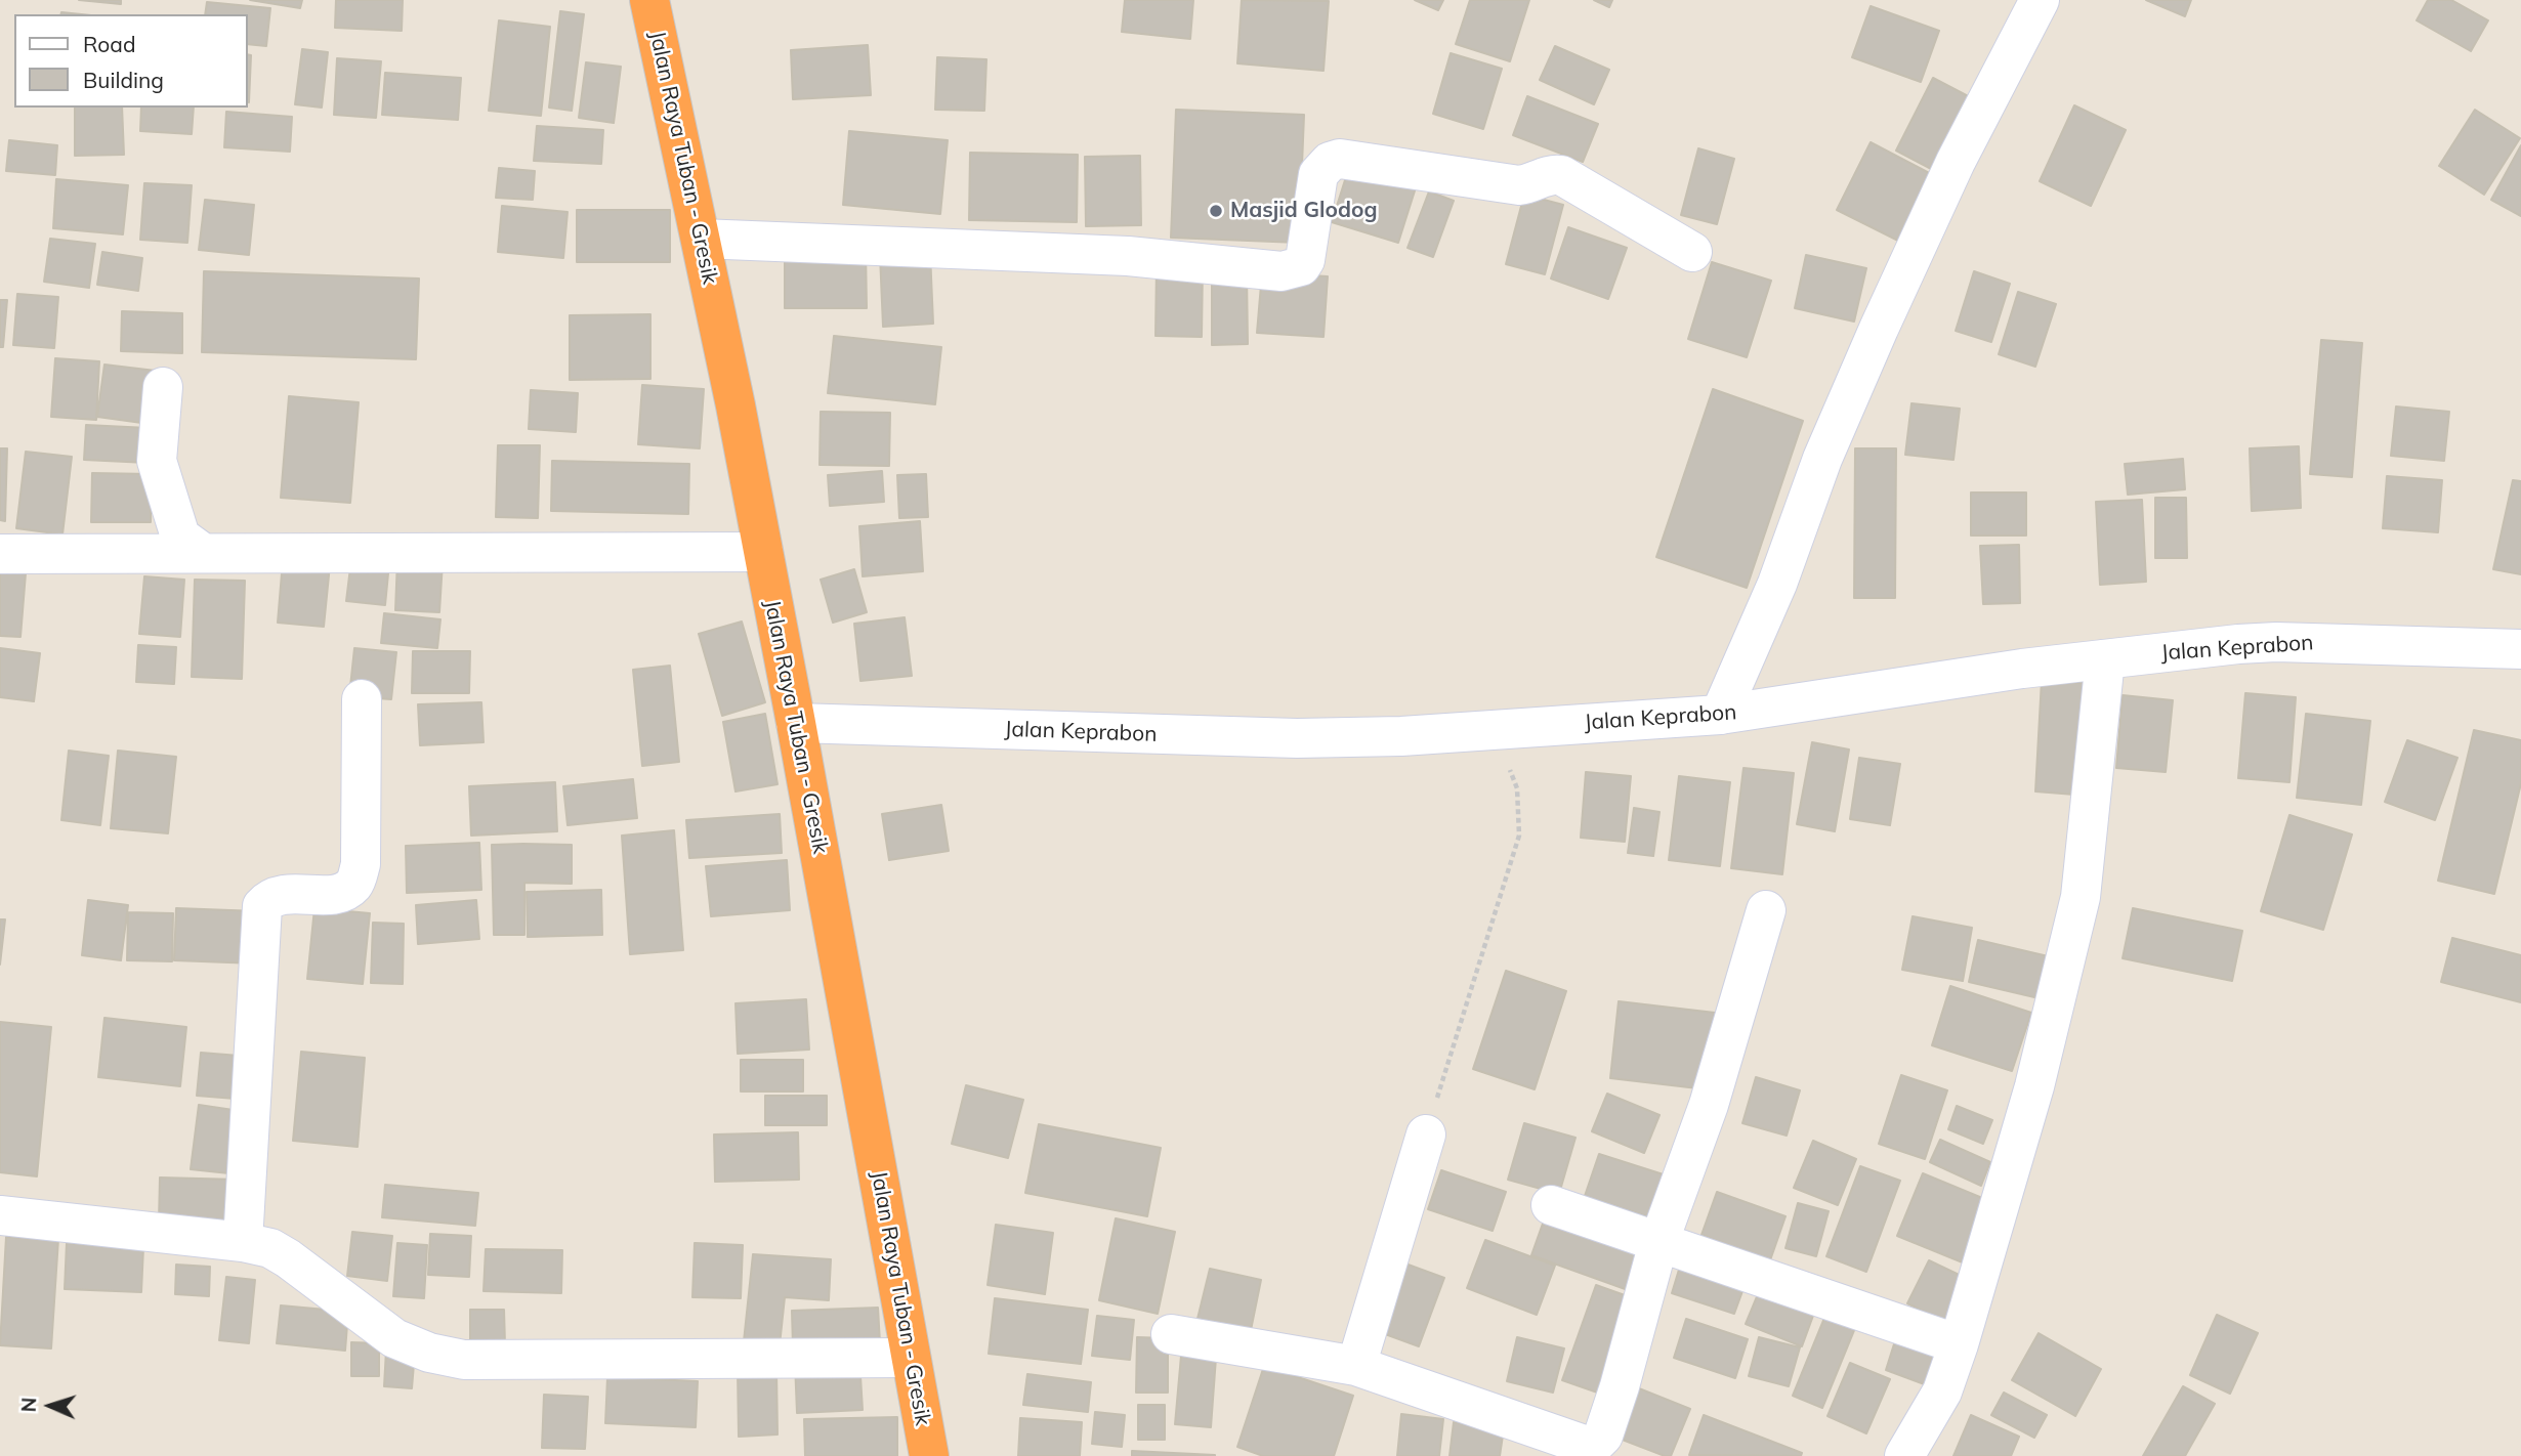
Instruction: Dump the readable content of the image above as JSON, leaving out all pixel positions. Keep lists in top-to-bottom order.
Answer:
{
  "streets": {
    "highway": ["Jalan Raya Tuban - Gresik"],
    "street": ["Jalan Keprabon"]
  },
  "crossings": [
    ["Jalan Raya Tuban - Gresik", "Jalan Keprabon"]
  ],
  "places": ["Masjid Glodog"],
  "legend": ["Road", "Building"],
  "north": "left"
}
